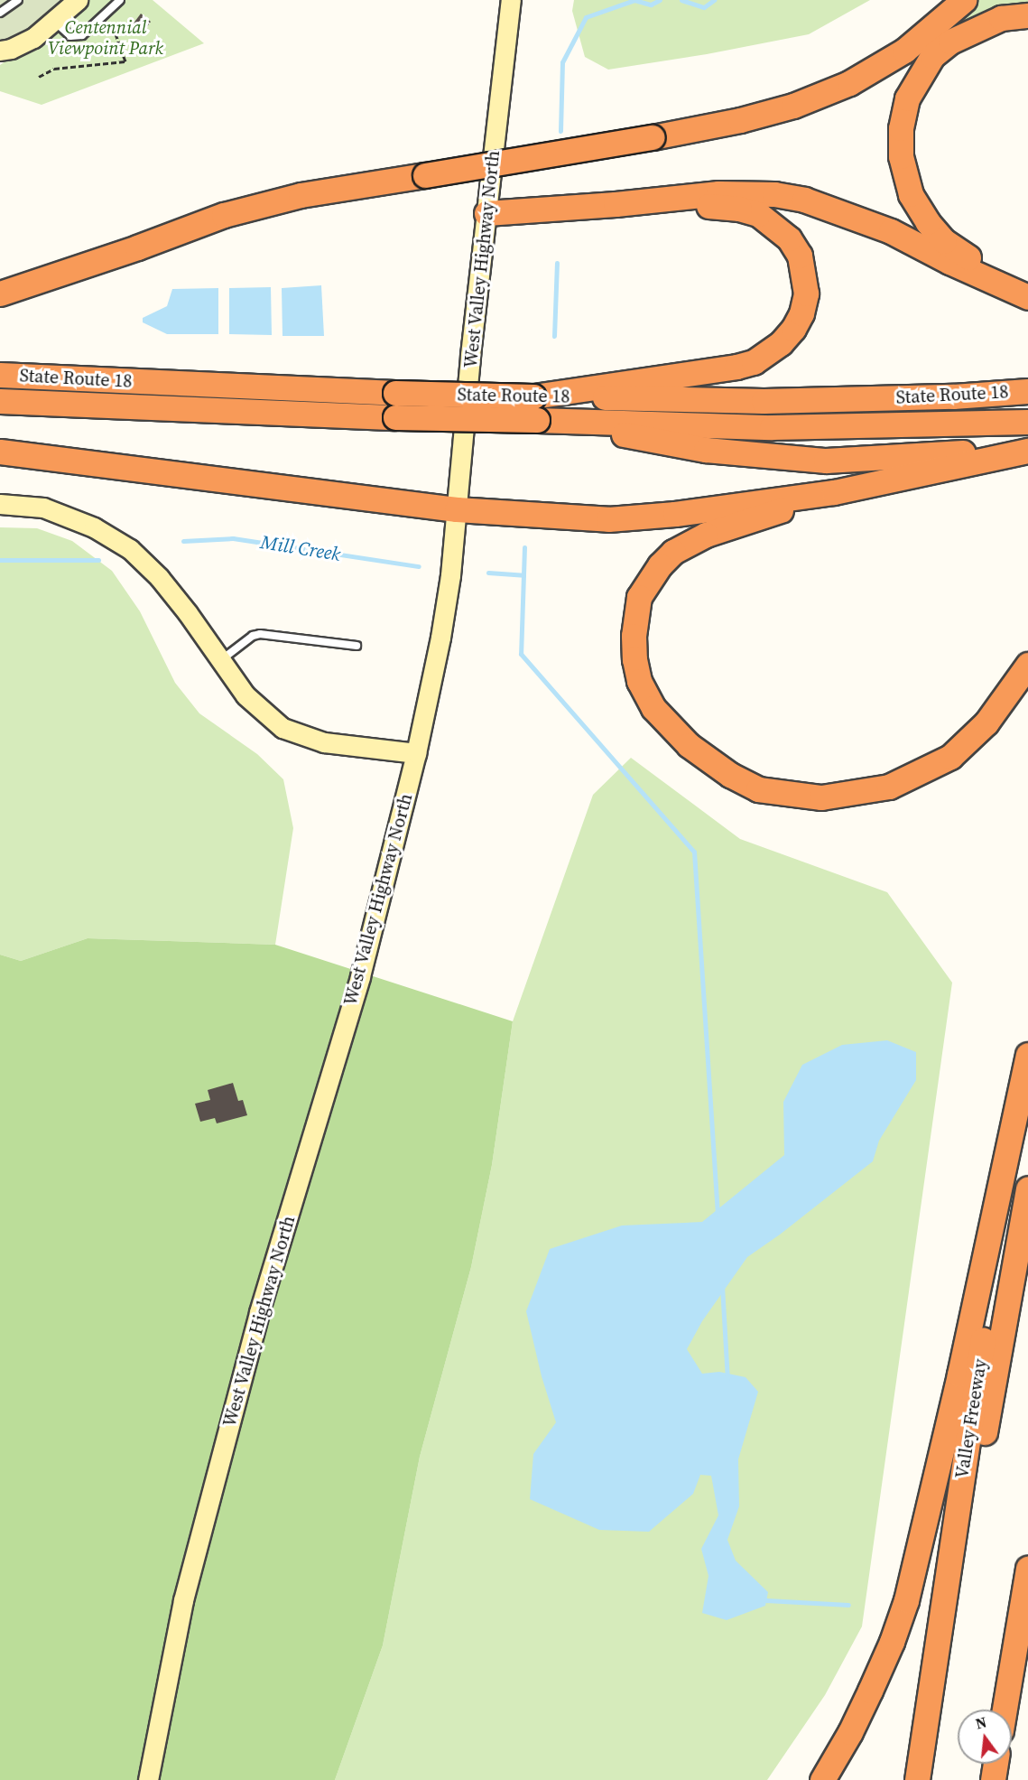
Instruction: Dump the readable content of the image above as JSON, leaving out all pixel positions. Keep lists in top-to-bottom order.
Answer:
{
  "streets": {
    "highway": ["State Route 18", "Valley Freeway"],
    "main road": ["West Valley Highway North"]
  },
  "water": ["Mill Creek"],
  "parks": ["Centennial Viewpoint Park"],
  "north": "top"
}
